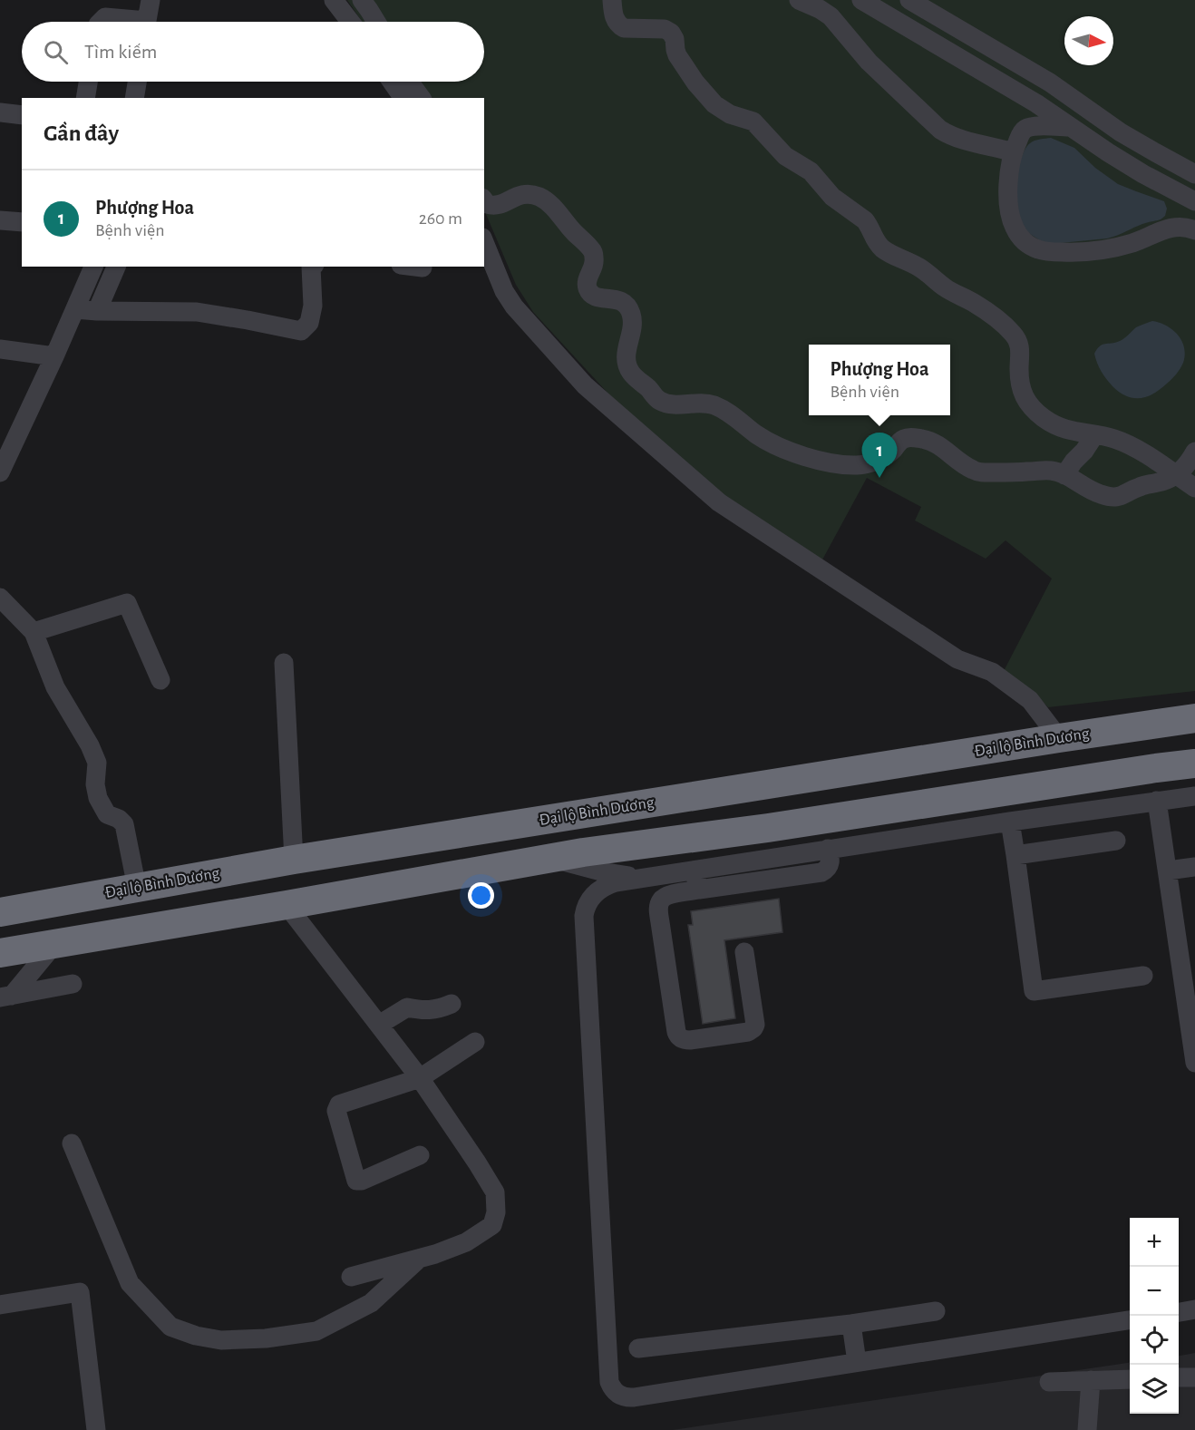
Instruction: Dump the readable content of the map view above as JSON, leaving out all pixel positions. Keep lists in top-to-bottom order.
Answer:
{
  "streets": {
    "highway": ["Đại lộ Bình Dương"]
  },
  "north": "right",
  "page": {
    "search": "Tìm kiếm",
    "heading": "Gần đây",
    "list": [
      {
        "mark": "1",
        "name": "Phượng Hoa",
        "note": "Bệnh viện",
        "value": "260 m"
      }
    ],
    "popup": ["Phượng Hoa", "Bệnh viện"],
    "pins": "1",
    "map_buttons": ["+", "−"]
  }
}
